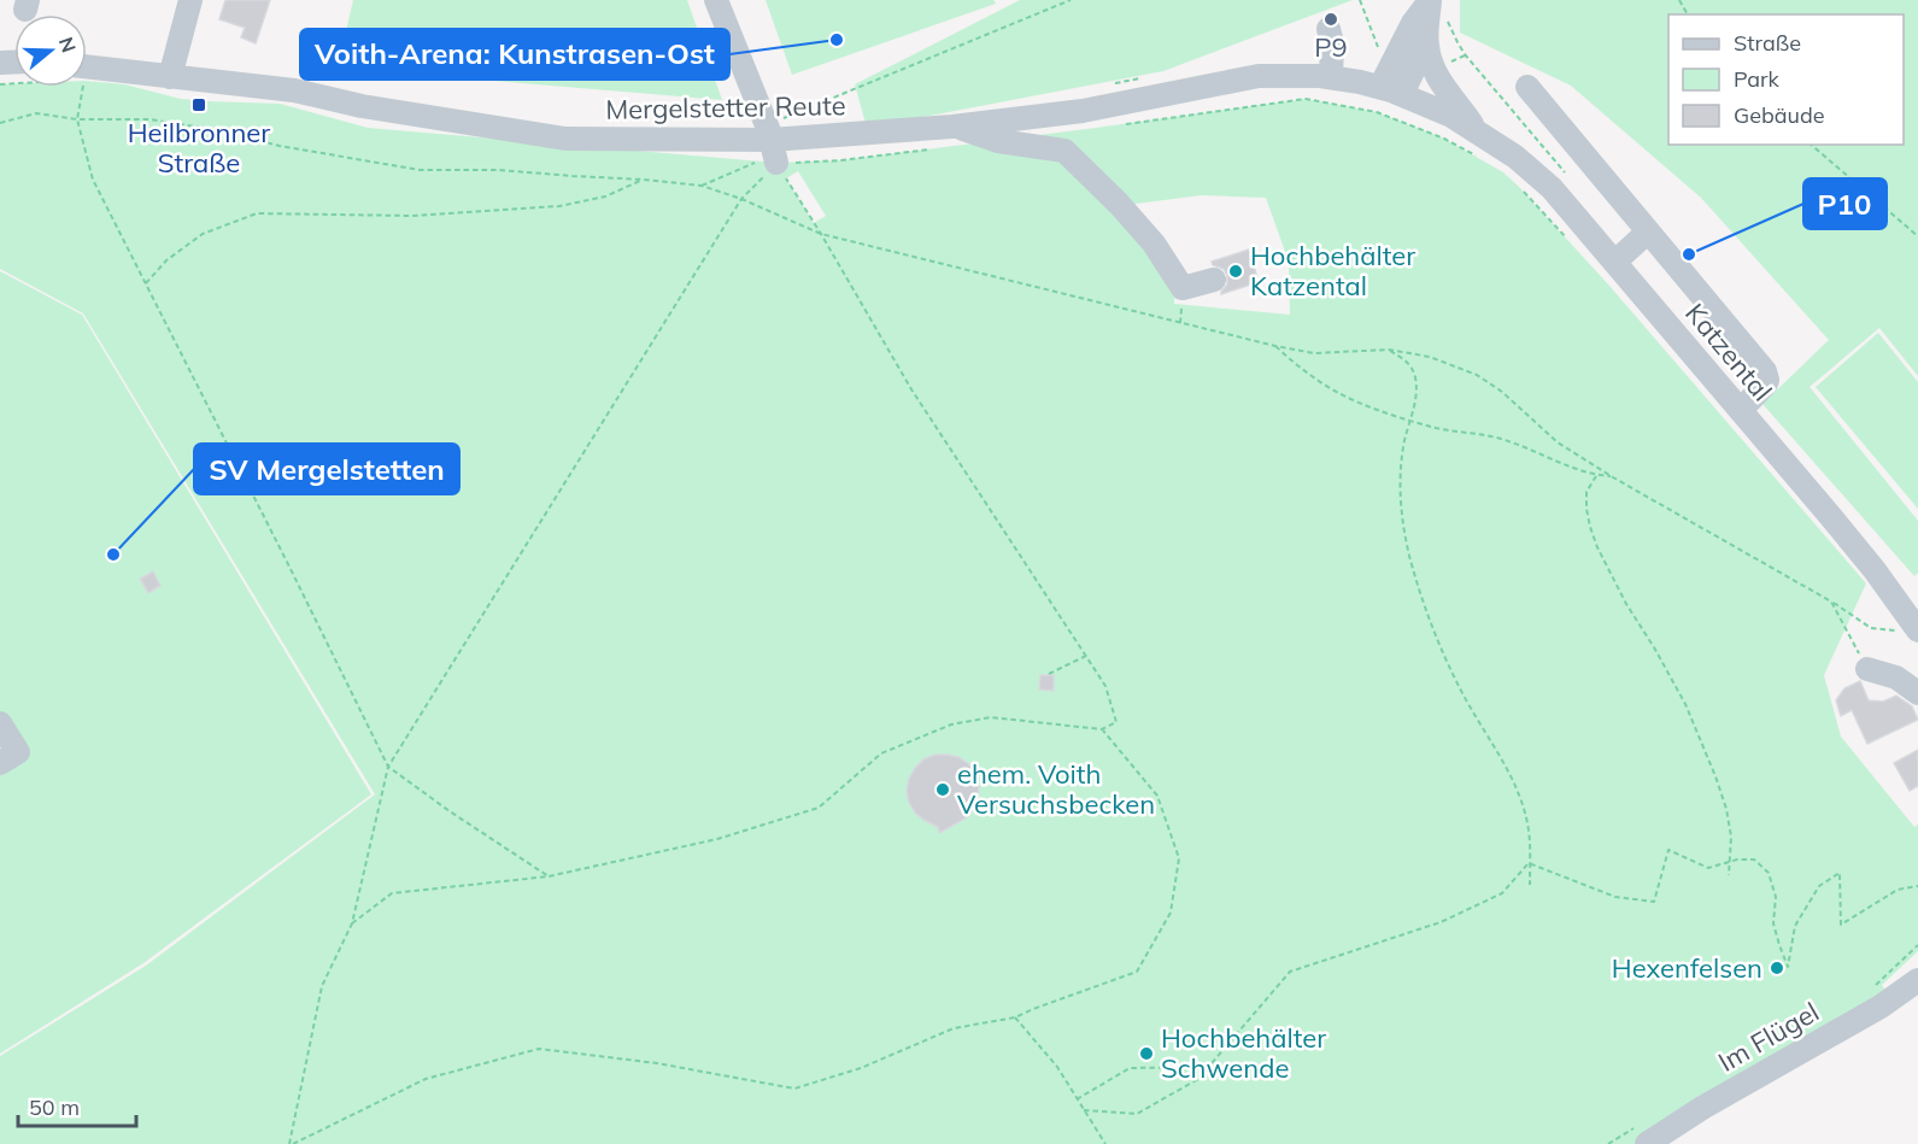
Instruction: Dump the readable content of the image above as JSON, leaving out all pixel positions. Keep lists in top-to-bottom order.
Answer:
{
  "streets": {
    "street": ["Mergelstetter Reute", "Katzental", "Im Flügel"]
  },
  "crossings": [
    ["Mergelstetter Reute", "Katzental"]
  ],
  "places": {
    "other": [
      "P9",
      "Voith-Arena: Kunstrasen-Ost",
      "P10",
      "Hochbehälter Katzental",
      "SV Mergelstetten",
      "ehem. Voith Versuchsbecken",
      "Hexenfelsen",
      "Hochbehälter Schwende"
    ],
    "transit": ["Heilbronner Straße"]
  },
  "legend": ["Straße", "Park", "Gebäude"],
  "scale_bar": "50 m",
  "north": "right"
}
